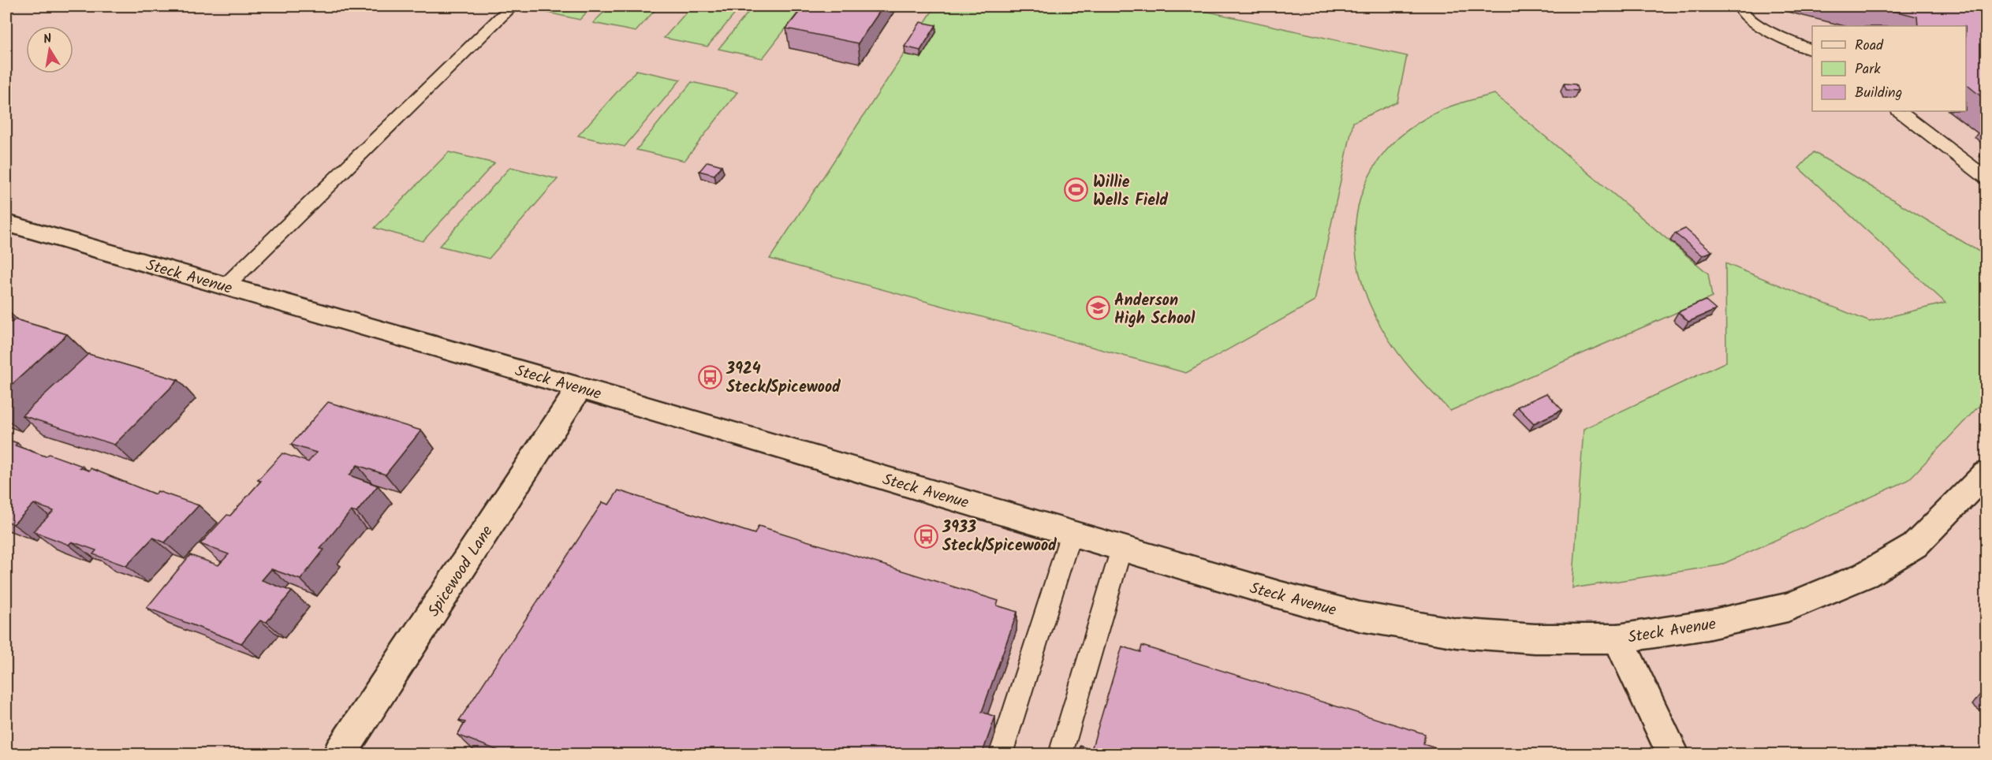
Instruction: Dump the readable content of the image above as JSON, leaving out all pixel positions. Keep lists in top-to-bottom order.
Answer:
{
  "streets": {
    "street": ["Steck Avenue", "Spicewood Lane"]
  },
  "crossings": [
    ["Steck Avenue", "Spicewood Lane"]
  ],
  "places": {
    "sports": ["Willie Wells Field"],
    "school or university": ["Anderson High School"],
    "bus stop": ["3924 Steck/Spicewood", "3933 Steck/Spicewood"]
  },
  "legend": ["Road", "Park", "Building"],
  "north": "top"
}
